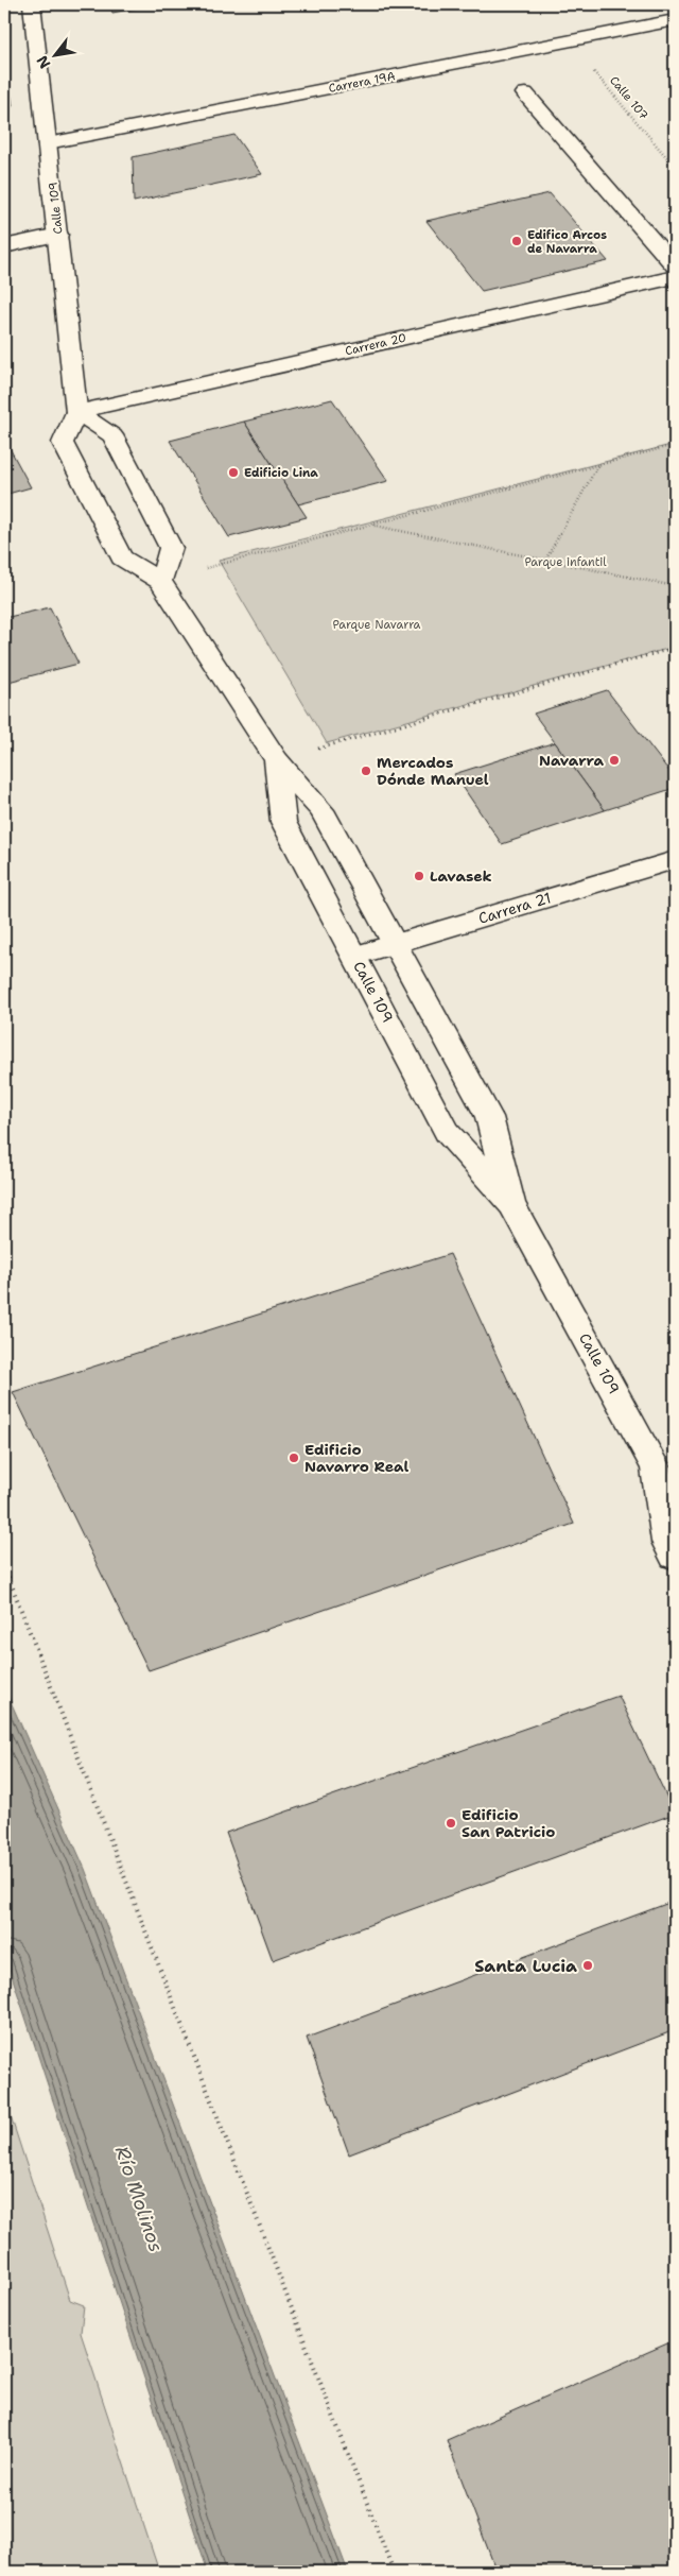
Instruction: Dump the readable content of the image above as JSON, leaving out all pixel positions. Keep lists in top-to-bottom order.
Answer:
{
  "streets": {
    "street": [
      "Carrera 19A",
      "Calle 109",
      "Carrera 20",
      "Carrera 21"
    ],
    "path": ["Calle 107"]
  },
  "crossings": [
    ["Carrera 19A", "Calle 107"],
    ["Carrera 19A", "Calle 109"],
    ["Calle 109", "Carrera 20"],
    ["Calle 109", "Carrera 21"]
  ],
  "water": ["Río Molinos"],
  "parks": ["Parque infantil", "Parque Navarra"],
  "places": [
    "Edifico Arcos de Navarra",
    "Edificio Lina",
    "Navarra",
    "Mercados Dónde Manuel",
    "Lavasek",
    "Edificio Navarro Real",
    "Edificio San Patricio",
    "Santa Lucia"
  ],
  "north": "bottom left"
}
